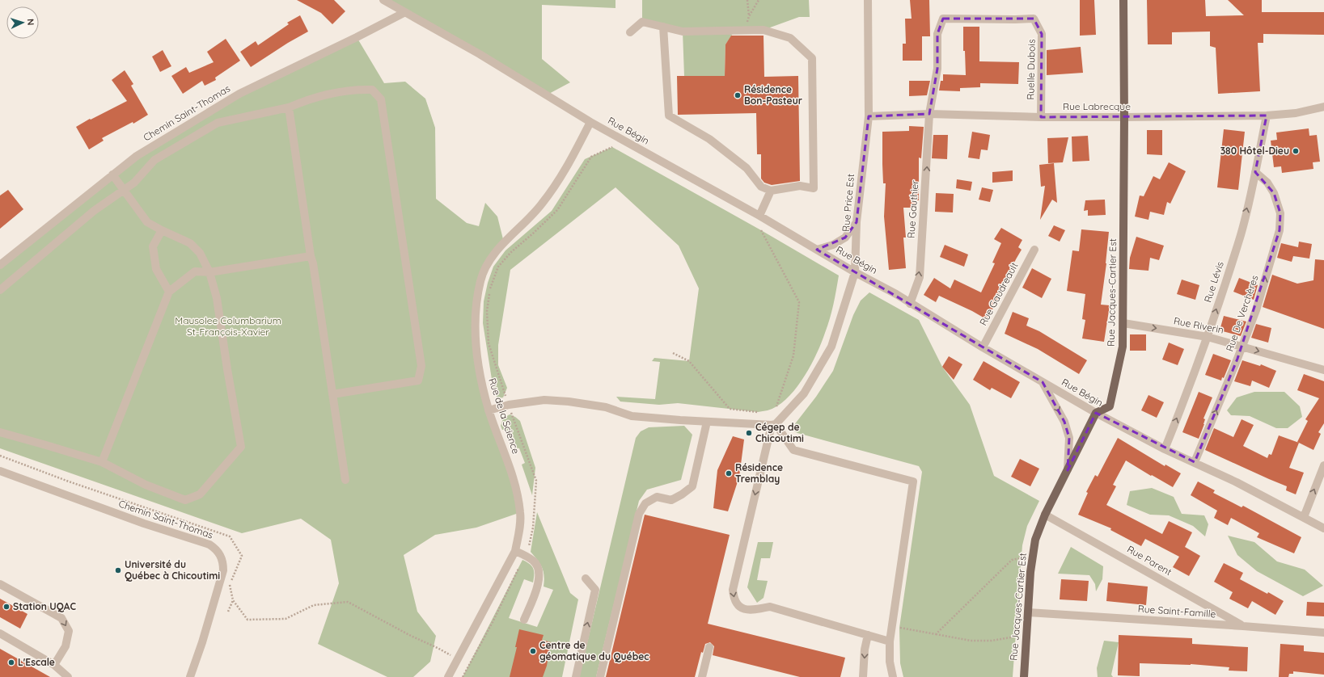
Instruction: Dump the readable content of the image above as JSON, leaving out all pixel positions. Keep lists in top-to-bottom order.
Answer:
{
  "streets": {
    "main road": ["Rue Jacques-Cartier Est"],
    "street": [
      "Ruelle Dubois",
      "Rue Labrecque",
      "Chemin Saint-Thomas",
      "Rue Bégin",
      "Rue Price Est",
      "Rue Gauthier",
      "Rue Lévis",
      "Rue Gaudreault",
      "Rue De Verchères",
      "Rue Riverin",
      "Rue de la Science",
      "Rue Parent",
      "Rue Saint-Famille"
    ]
  },
  "crossings": [
    ["Ruelle Dubois", "Rue Labrecque"],
    ["Ruelle Dubois", "Rue Gauthier"],
    ["Rue Labrecque", "Rue Price Est"],
    ["Rue Labrecque", "Rue Gauthier"],
    ["Rue Labrecque", "Rue Lévis"],
    ["Rue Labrecque", "Rue Jacques-Cartier Est"],
    ["Chemin Saint-Thomas", "Rue Bégin"],
    ["Rue Bégin", "Rue Price Est"],
    ["Rue Bégin", "Rue Gauthier"],
    ["Rue Bégin", "Rue Lévis"],
    ["Rue Bégin", "Rue Jacques-Cartier Est"],
    ["Rue Bégin", "Rue Gaudreault"],
    ["Rue Bégin", "Rue De Verchères"],
    ["Rue Bégin", "Rue de la Science"],
    ["Rue Lévis", "Rue De Verchères"],
    ["Rue Lévis", "Rue Riverin"],
    ["Rue Jacques-Cartier Est", "Rue Riverin"],
    ["Rue Jacques-Cartier Est", "Rue Parent"],
    ["Rue Jacques-Cartier Est", "Rue Saint-Famille"],
    ["Rue De Verchères", "Rue Riverin"],
    ["Rue Parent", "Rue Saint-Famille"]
  ],
  "one_way": [
    "Rue Gauthier",
    "Rue Lévis",
    "Rue De Verchères",
    "Rue Riverin"
  ],
  "parks": ["Mausolee Columbarium St-François-Xavier"],
  "places": [
    "Résidence Bon-Pasteur",
    "380 Hôtel-Dieu",
    "Cégep de Chicoutimi",
    "Résidence Tremblay",
    "Université du Québec à Chicoutimi",
    "Station UQAC",
    "Centre de géomatique du Québec",
    "L'Escale"
  ],
  "north": "right"
}
